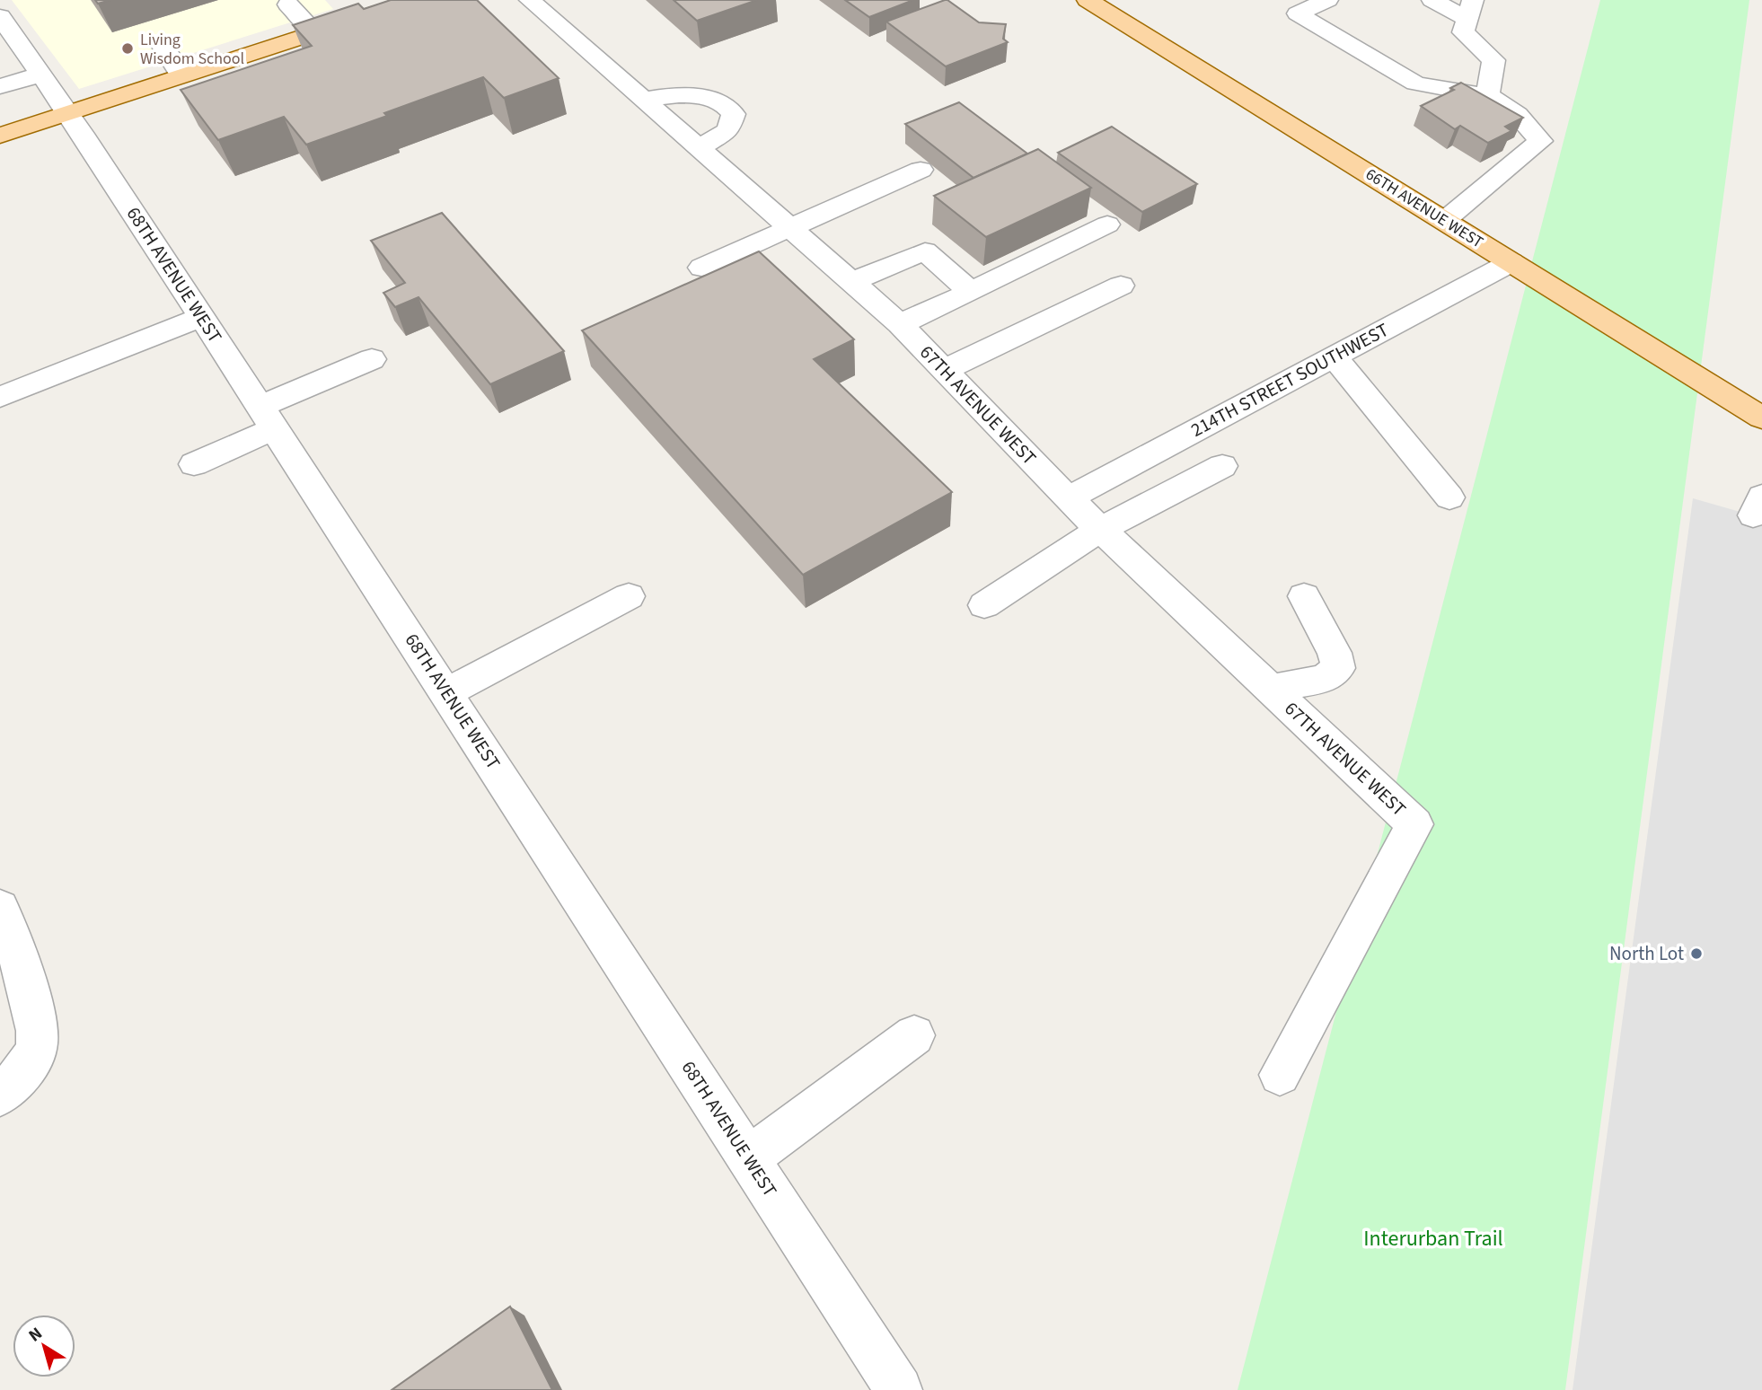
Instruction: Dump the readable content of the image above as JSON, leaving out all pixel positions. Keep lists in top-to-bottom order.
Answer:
{
  "streets": {
    "main road": ["66TH AVENUE WEST"],
    "street": ["68TH AVENUE WEST", "214TH STREET SOUTHWEST", "67TH AVENUE WEST"]
  },
  "crossings": [
    ["66TH AVENUE WEST", "214TH STREET SOUTHWEST"],
    ["214TH STREET SOUTHWEST", "67TH AVENUE WEST"]
  ],
  "parks": ["Interurban Trail"],
  "places": ["Living Wisdom School", "North Lot"],
  "north": "top left"
}
